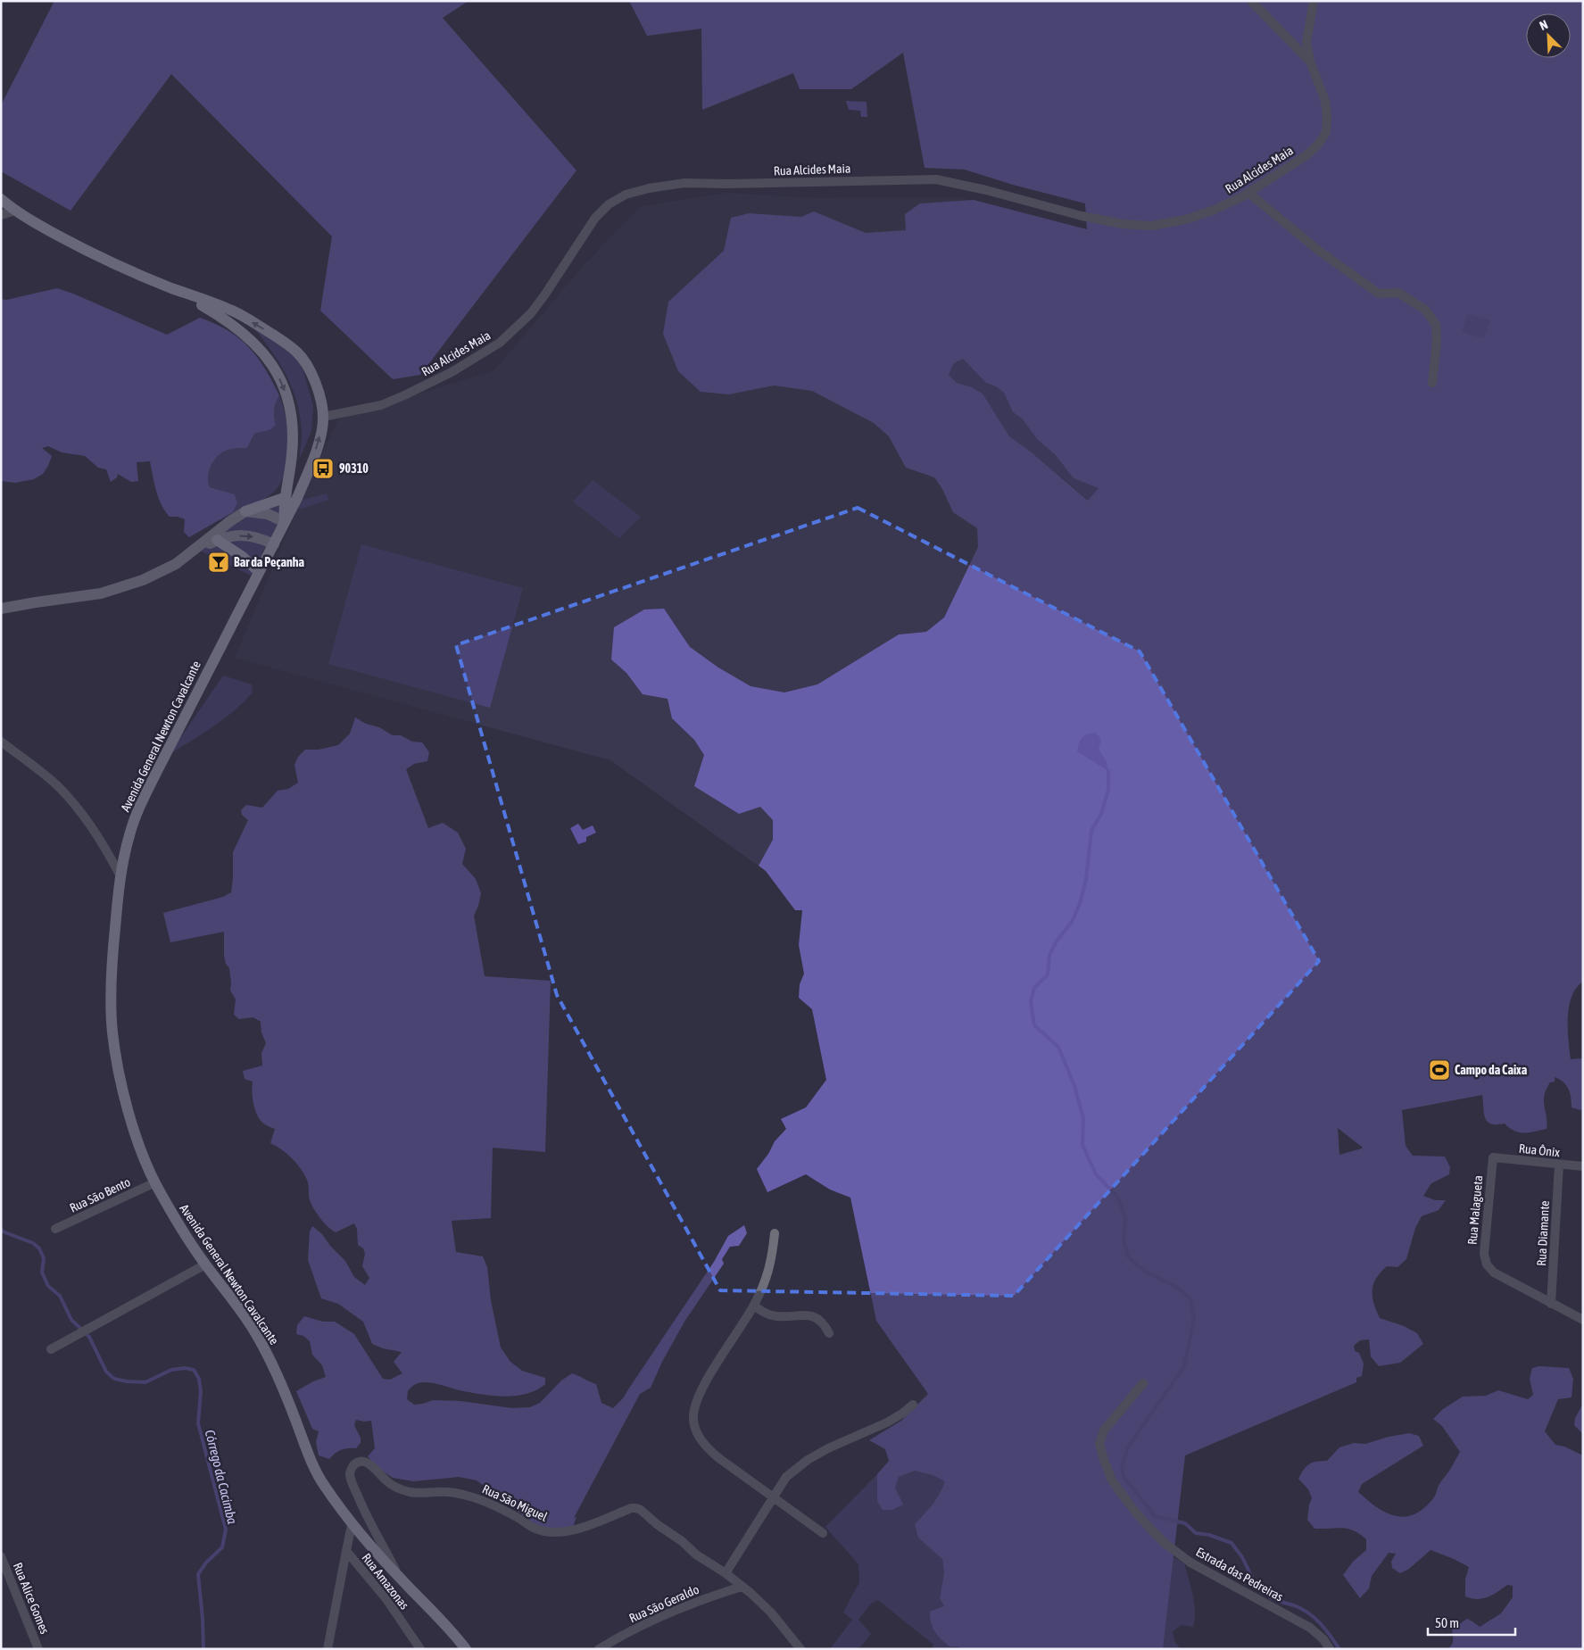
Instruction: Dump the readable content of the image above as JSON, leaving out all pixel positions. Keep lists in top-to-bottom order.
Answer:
{
  "streets": {
    "main road": ["Avenida General Newton Cavalcante"],
    "street": [
      "Rua Alcides Maia",
      "Rua Ônix",
      "Rua São Bento",
      "Rua Malagueta",
      "Rua Diamante",
      "Rua São Miguel",
      "Estrada das Pedreiras",
      "Rua Amazonas",
      "Rua Alice Gomes",
      "Rua São Geraldo"
    ]
  },
  "crossings": [
    ["Rua Alcides Maia", "Avenida General Newton Cavalcante"],
    ["Avenida General Newton Cavalcante", "Rua São Bento"],
    ["Avenida General Newton Cavalcante", "Rua São Miguel"],
    ["Avenida General Newton Cavalcante", "Rua Amazonas"],
    ["Rua Ônix", "Rua Malagueta"],
    ["Rua Ônix", "Rua Diamante"],
    ["Rua Malagueta", "Rua Diamante"],
    ["Rua São Miguel", "Rua São Geraldo"]
  ],
  "water": ["Córrego da Cacimba"],
  "places": {
    "bus stop": ["90310"],
    "bar": ["Bar da Peçanha"],
    "sports": ["Campo da Caixa"]
  },
  "scale_bar": "50 m",
  "north": "top left"
}
